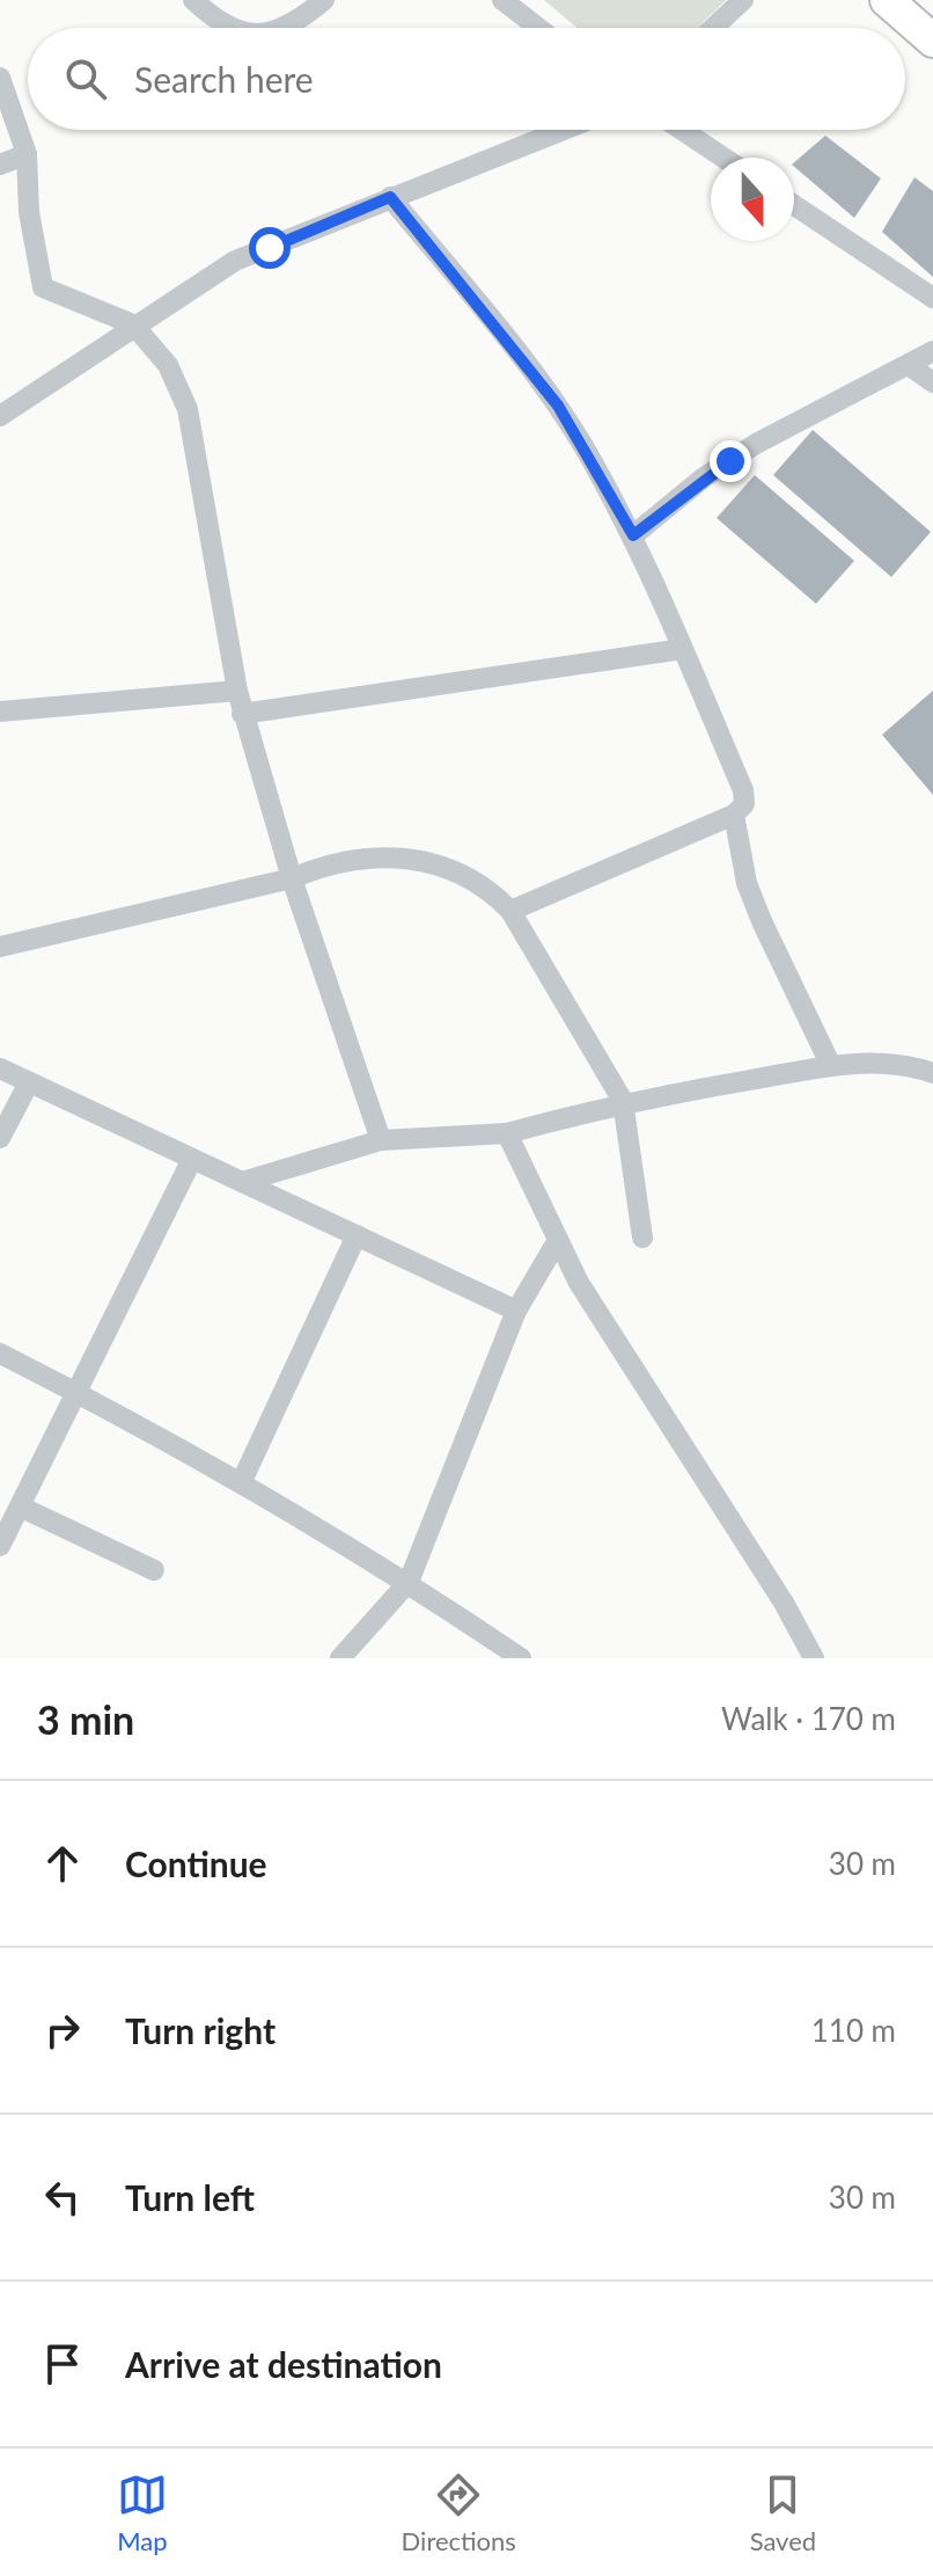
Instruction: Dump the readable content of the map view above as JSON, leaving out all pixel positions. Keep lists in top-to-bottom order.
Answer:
{
  "north": "bottom",
  "page": {
    "search": "Search here",
    "heading": ["3 min", "Walk · 170 m"],
    "list": [
      ["Continue", "30 m"],
      ["Turn right", "110 m"],
      ["Turn left", "30 m"],
      "Arrive at destination"
    ],
    "nav": ["Map", "Directions", "Saved"]
  }
}
